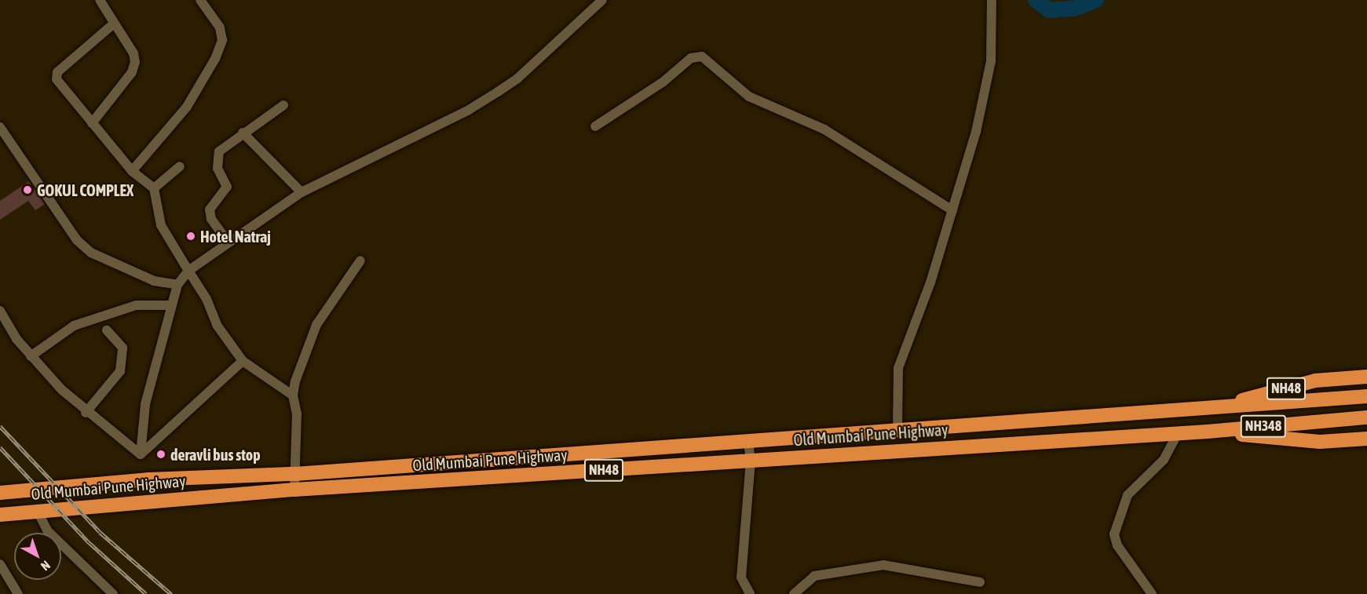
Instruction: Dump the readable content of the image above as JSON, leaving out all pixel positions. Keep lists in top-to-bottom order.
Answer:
{
  "streets": {
    "highway": ["NH48", "NH348", "Old Mumbai Pune Highway"]
  },
  "crossings": [
    ["NH48", "NH348"],
    ["NH48", "Old Mumbai Pune Highway"],
    ["NH348", "Old Mumbai Pune Highway"]
  ],
  "places": ["GOKUL COMPLEX", "Hotel Natraj", "deravli bus stop"],
  "north": "bottom right"
}
